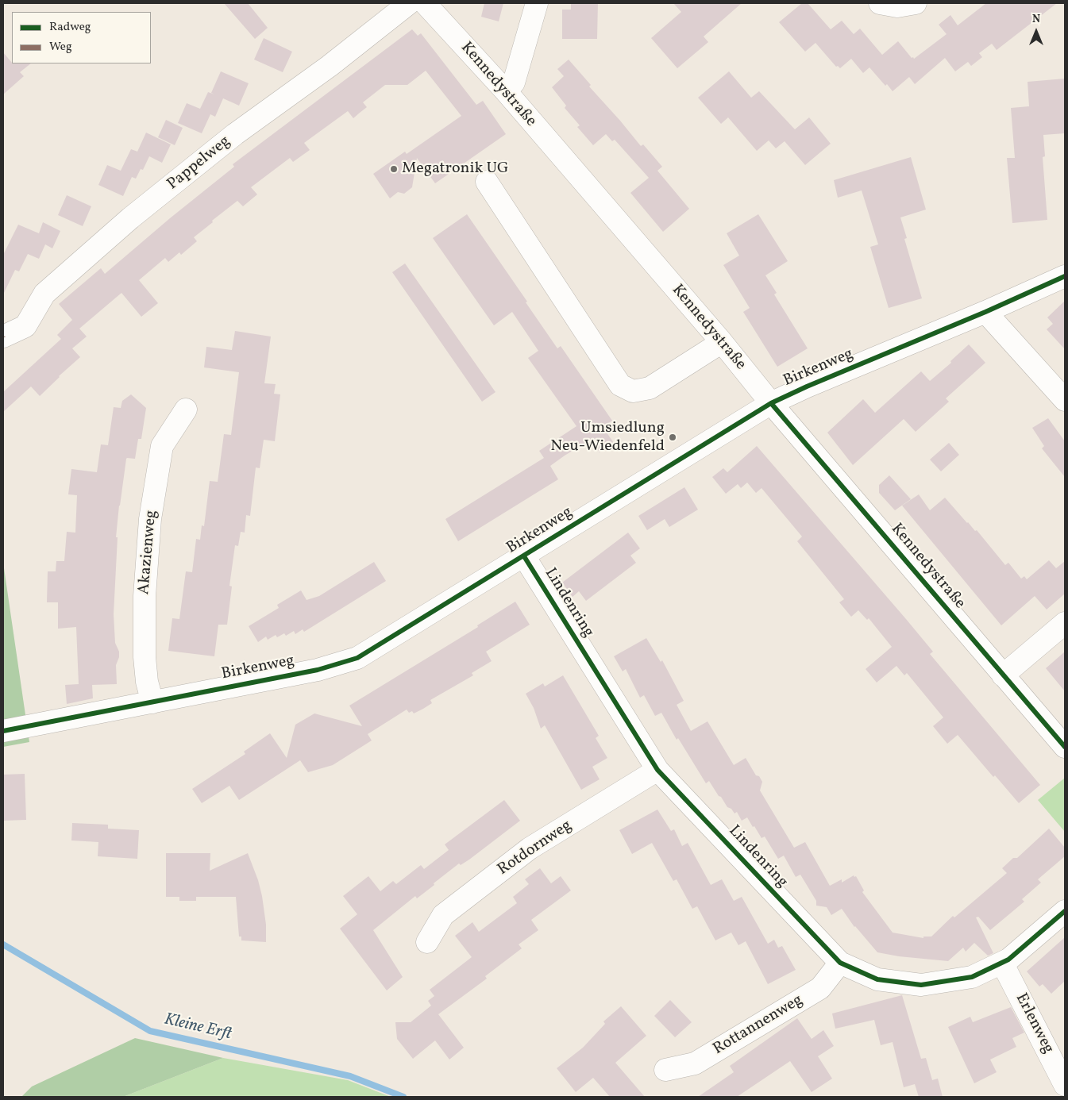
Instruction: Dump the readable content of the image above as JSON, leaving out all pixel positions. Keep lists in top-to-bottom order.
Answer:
{
  "streets": {
    "street": [
      "Kennedystraße",
      "Pappelweg",
      "Birkenweg",
      "Akazienweg",
      "Lindenring",
      "Rotdornweg",
      "Erlenweg",
      "Rottannenweg"
    ]
  },
  "crossings": [
    ["Kennedystraße", "Birkenweg"],
    ["Birkenweg", "Akazienweg"],
    ["Birkenweg", "Lindenring"],
    ["Lindenring", "Rotdornweg"],
    ["Lindenring", "Erlenweg"],
    ["Lindenring", "Rottannenweg"]
  ],
  "water": ["Kleine Erft"],
  "places": ["Megatronik UG", "Umsiedlung Neu-Wiedenfeld"],
  "legend": ["Radweg", "Weg"],
  "north": "top"
}
